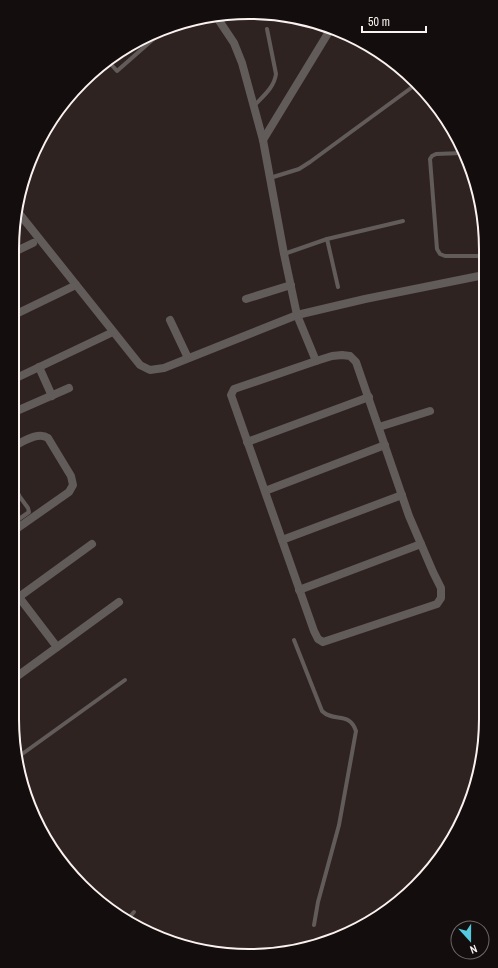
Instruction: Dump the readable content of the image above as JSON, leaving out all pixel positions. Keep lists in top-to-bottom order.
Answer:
{
  "scale_bar": "50 m",
  "north": "bottom"
}
